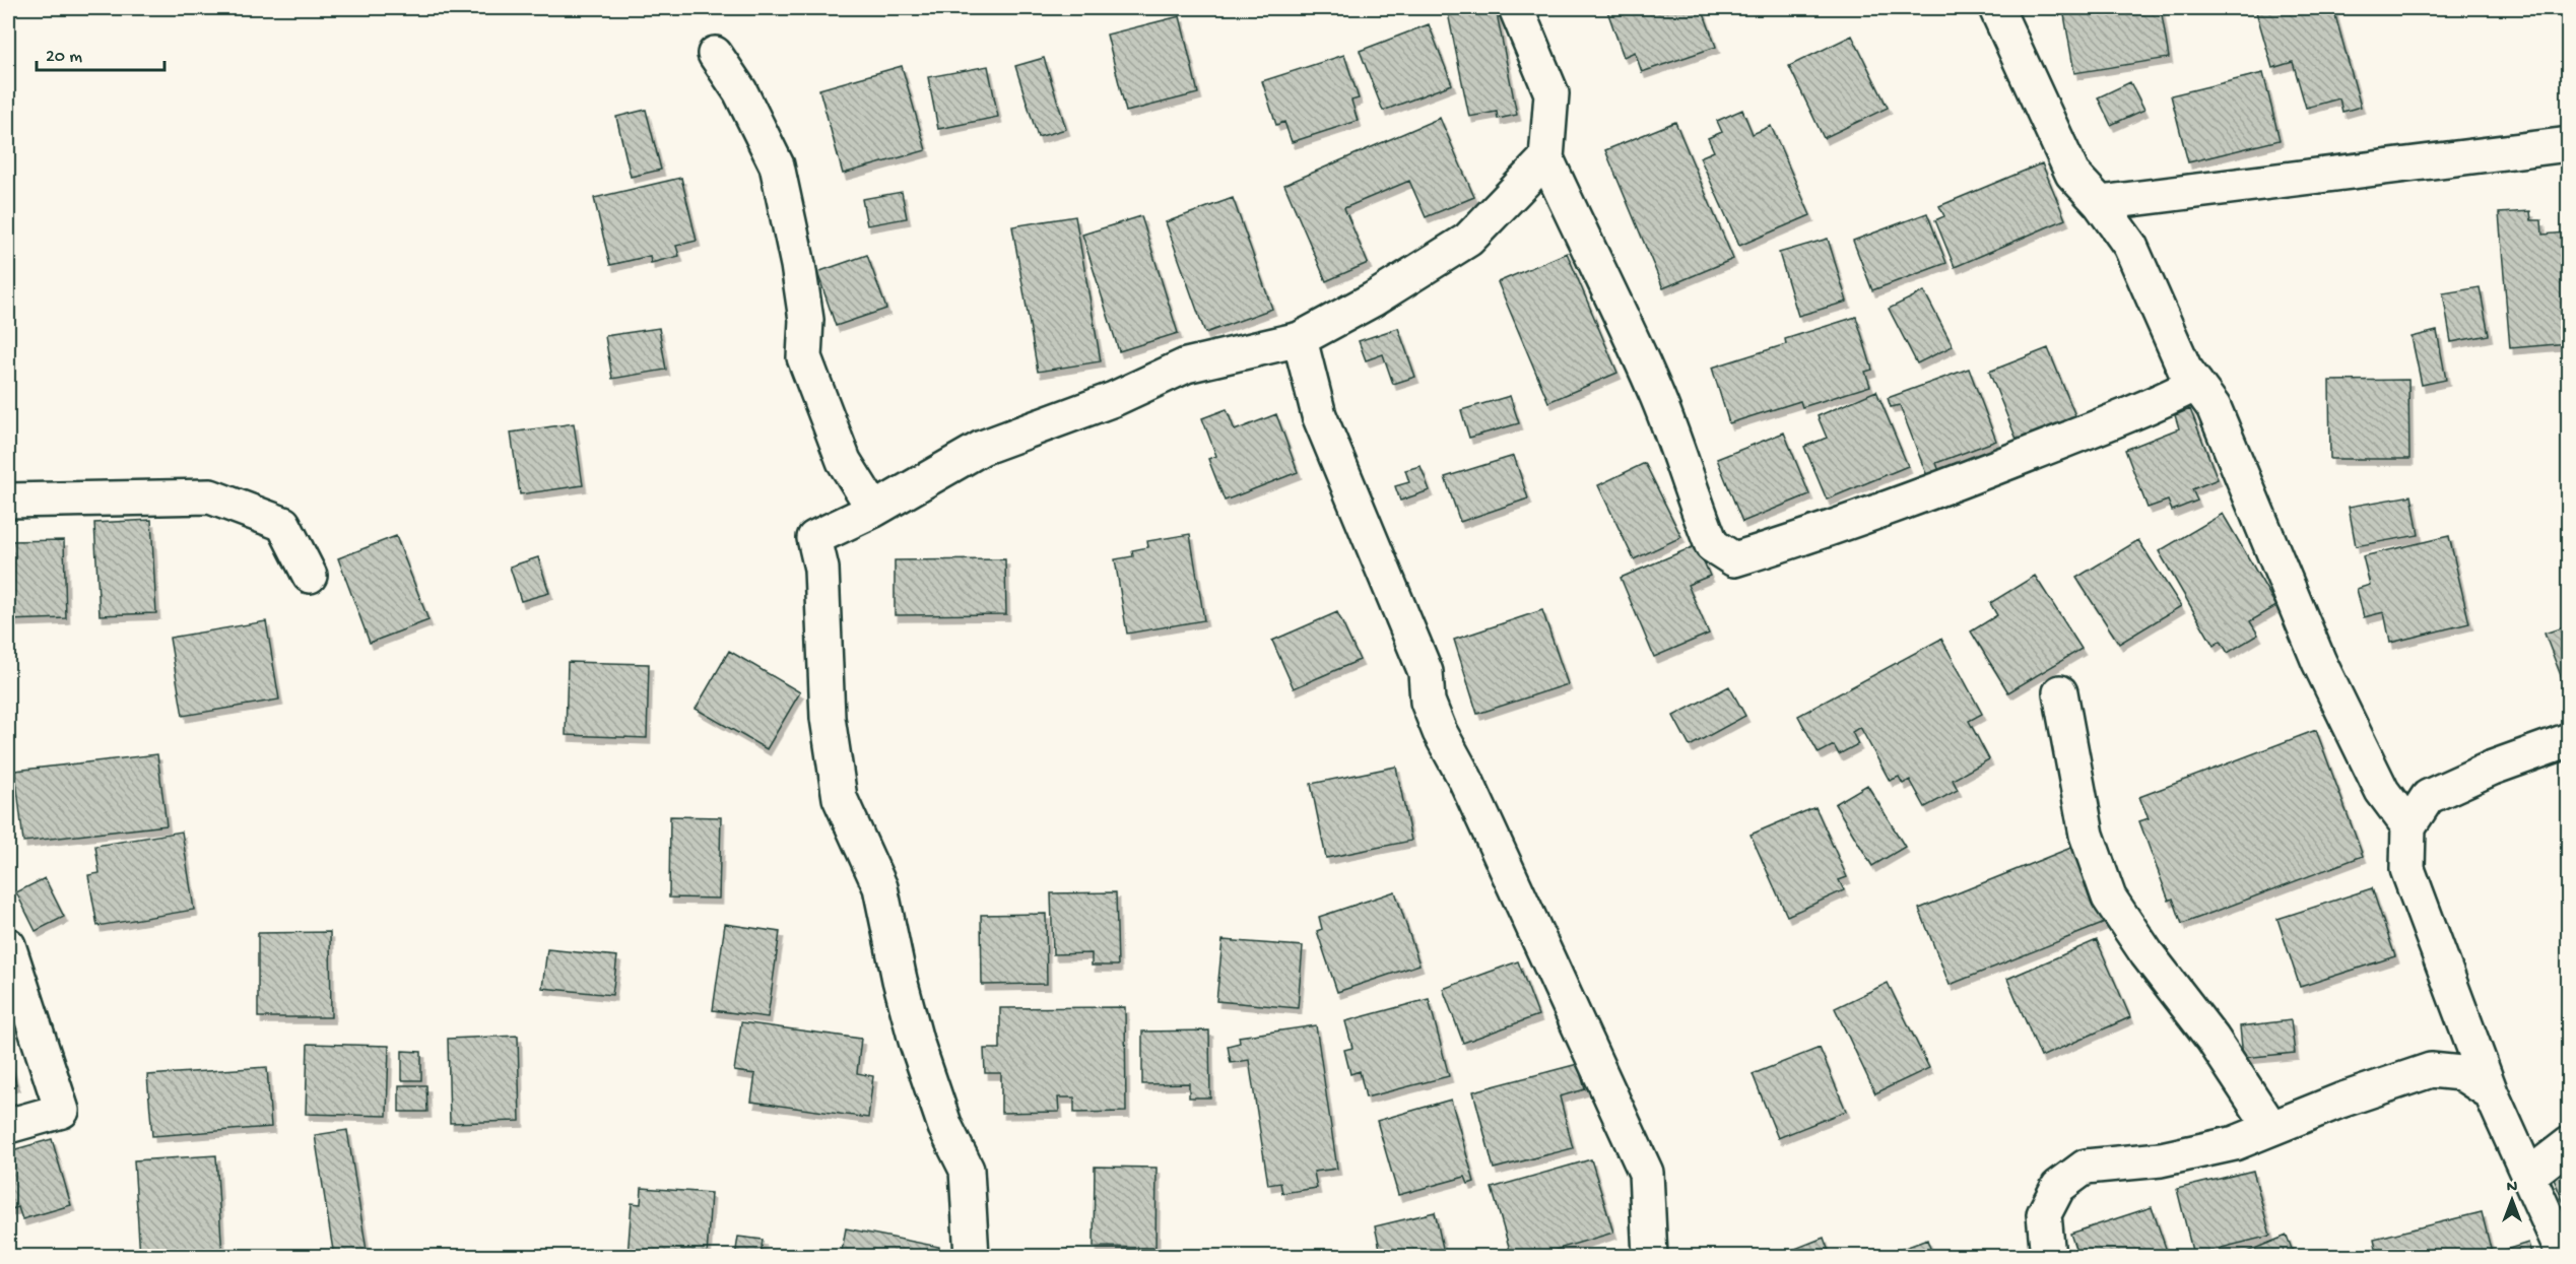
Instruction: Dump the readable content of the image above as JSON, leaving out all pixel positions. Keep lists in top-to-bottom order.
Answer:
{
  "scale_bar": "20 m",
  "north": "top"
}
